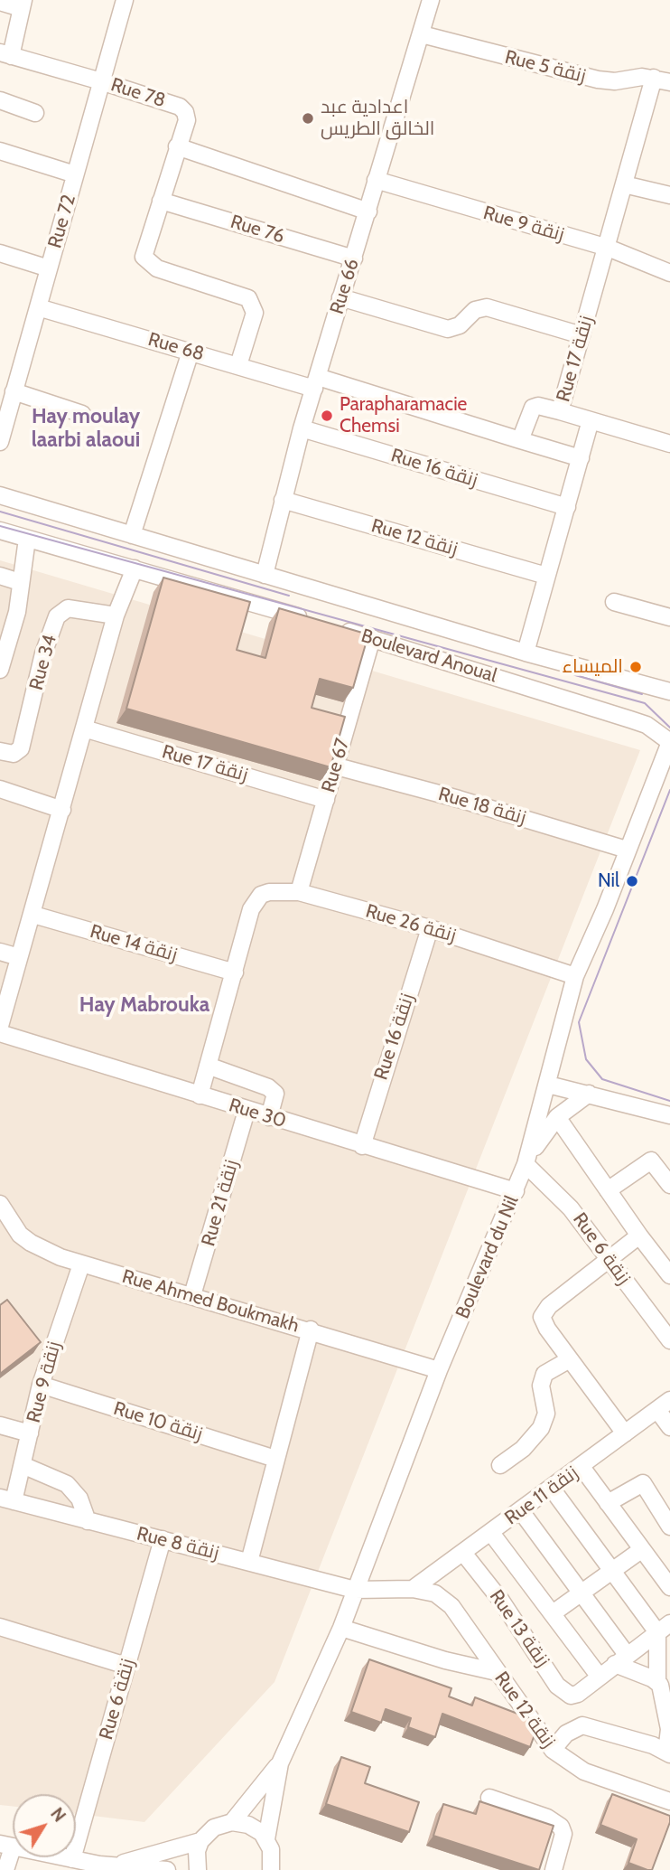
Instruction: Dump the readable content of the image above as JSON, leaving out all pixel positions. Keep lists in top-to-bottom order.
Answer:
{
  "streets": {
    "street": [
      "Rue 5 زنقة",
      "Rue 78",
      "Rue 72",
      "Rue 9 زنقة",
      "Rue 76",
      "Rue 66",
      "Rue 68",
      "Rue 17 زنقة",
      "Rue 16 زنقة",
      "Rue 12 زنقة",
      "Boulevard Anoual",
      "Rue 34",
      "Rue 67",
      "Rue 18 زنقة",
      "Rue 26 زنقة",
      "Rue 14 زنقة",
      "Rue 30",
      "Rue 21 زنقة",
      "Rue 6 زنقة",
      "Boulevard du Nil",
      "Rue Ahmed Boukmakh",
      "Rue 10 زنقة",
      "Rue 11 زنقة",
      "Rue 8 زنقة",
      "Rue 13 زنقة"
    ]
  },
  "crossings": [
    ["Rue 5 زنقة", "Rue 66"],
    ["Rue 5 زنقة", "Rue 17 زنقة"],
    ["Rue 78", "Rue 72"],
    ["Rue 78", "Rue 76"],
    ["Rue 78", "Rue 68"],
    ["Rue 72", "Rue 68"],
    ["Rue 9 زنقة", "Rue 66"],
    ["Rue 9 زنقة", "Rue 17 زنقة"],
    ["Rue 9 زنقة", "Rue Ahmed Boukmakh"],
    ["Rue 9 زنقة", "Rue 10 زنقة"],
    ["Rue 9 زنقة", "Rue 8 زنقة"],
    ["Rue 76", "Rue 66"],
    ["Rue 66", "Rue 68"],
    ["Rue 66", "Rue 16 زنقة"],
    ["Rue 66", "Rue 12 زنقة"],
    ["Rue 66", "Boulevard Anoual"],
    ["Rue 17 زنقة", "Rue 67"],
    ["Rue 16 زنقة", "Rue 26 زنقة"],
    ["Rue 16 زنقة", "Rue 30"],
    ["Rue 12 زنقة", "Rue 8 زنقة"],
    ["Boulevard Anoual", "Rue 34"],
    ["Boulevard Anoual", "Rue 67"],
    ["Boulevard Anoual", "Boulevard du Nil"],
    ["Rue 67", "Rue 18 زنقة"],
    ["Rue 67", "Rue 26 زنقة"],
    ["Rue 18 زنقة", "Boulevard du Nil"],
    ["Rue 26 زنقة", "Rue 14 زنقة"],
    ["Rue 26 زنقة", "Boulevard du Nil"],
    ["Rue 30", "Rue 21 زنقة"],
    ["Rue 30", "Boulevard du Nil"],
    ["Rue 21 زنقة", "Rue Ahmed Boukmakh"],
    ["Rue 6 زنقة", "Boulevard du Nil"],
    ["Rue 6 زنقة", "Rue 8 زنقة"],
    ["Boulevard du Nil", "Rue Ahmed Boukmakh"],
    ["Boulevard du Nil", "Rue 8 زنقة"],
    ["Rue 11 زنقة", "Rue 8 زنقة"],
    ["Rue 11 زنقة", "Rue 13 زنقة"]
  ],
  "districts": ["Hay moulay laarbi alaoui", "Hay Mabrouka"],
  "places": [
    "اعدادية عبد الخالق الطريس",
    "Parapharamacie Chemsi",
    "الميساء",
    "Nil"
  ],
  "north": "top right"
}
